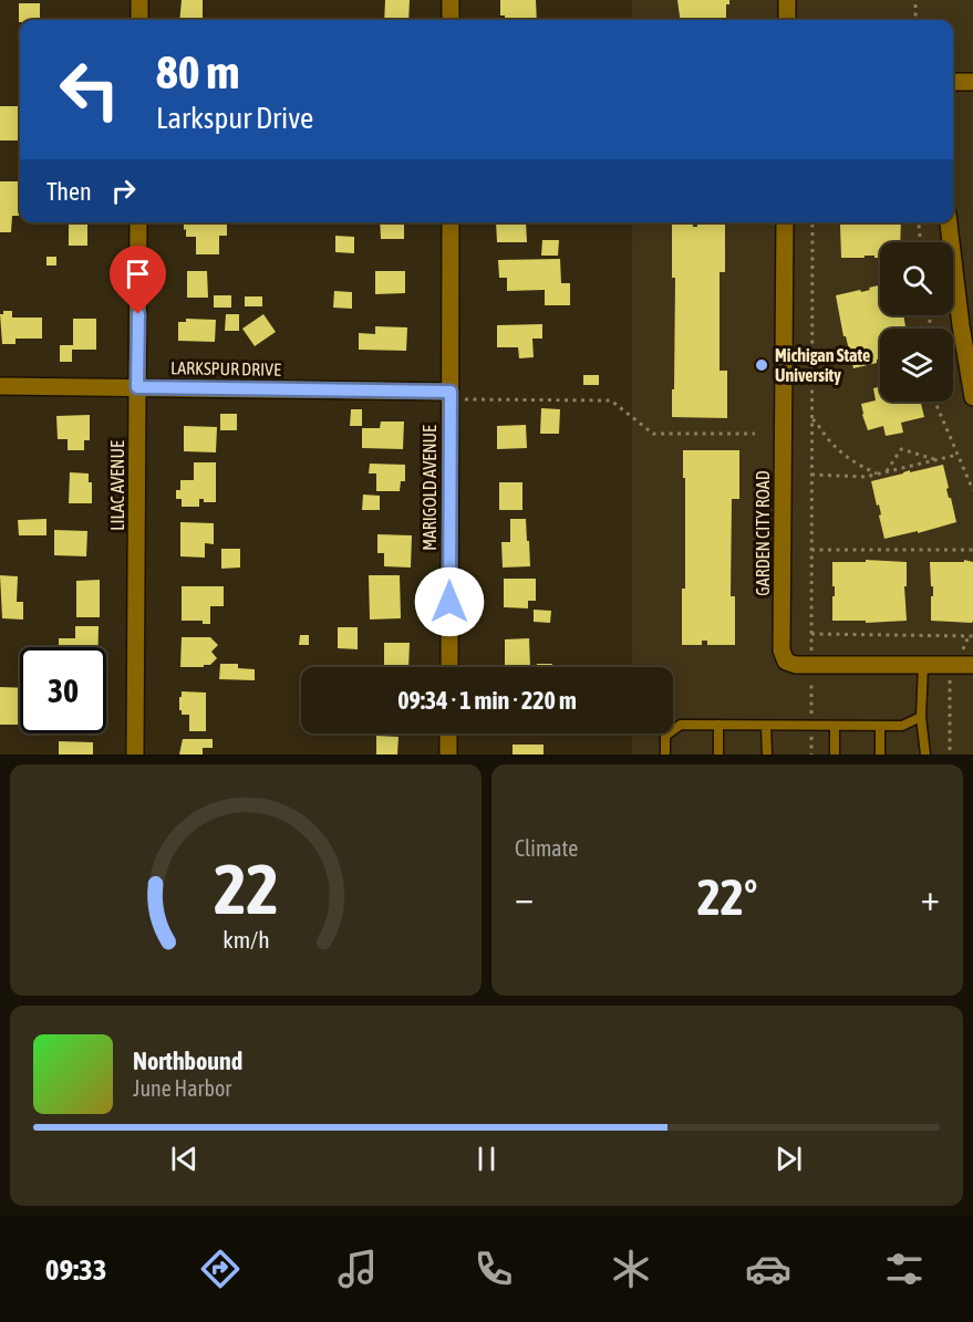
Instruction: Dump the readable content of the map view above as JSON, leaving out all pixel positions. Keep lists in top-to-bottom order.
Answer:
{
  "streets": {
    "street": [
      "LARKSPUR DRIVE",
      "LILAC AVENUE",
      "MARIGOLD AVENUE",
      "GARDEN CITY ROAD"
    ]
  },
  "crossings": [
    ["LARKSPUR DRIVE", "LILAC AVENUE"],
    ["LARKSPUR DRIVE", "MARIGOLD AVENUE"]
  ],
  "places": ["Michigan State University"],
  "page": {
    "turn": ["80 m", "Larkspur Drive"],
    "then": "Then",
    "limit": "30",
    "trip": "09:34 · 1 min · 220 m",
    "tile": "Climate",
    "heat": ["−", "22°", "+"],
    "song": ["Northbound", "June Harbor"],
    "tabs": "09:33",
    "gauge": ["22", "km/h"]
  }
}
